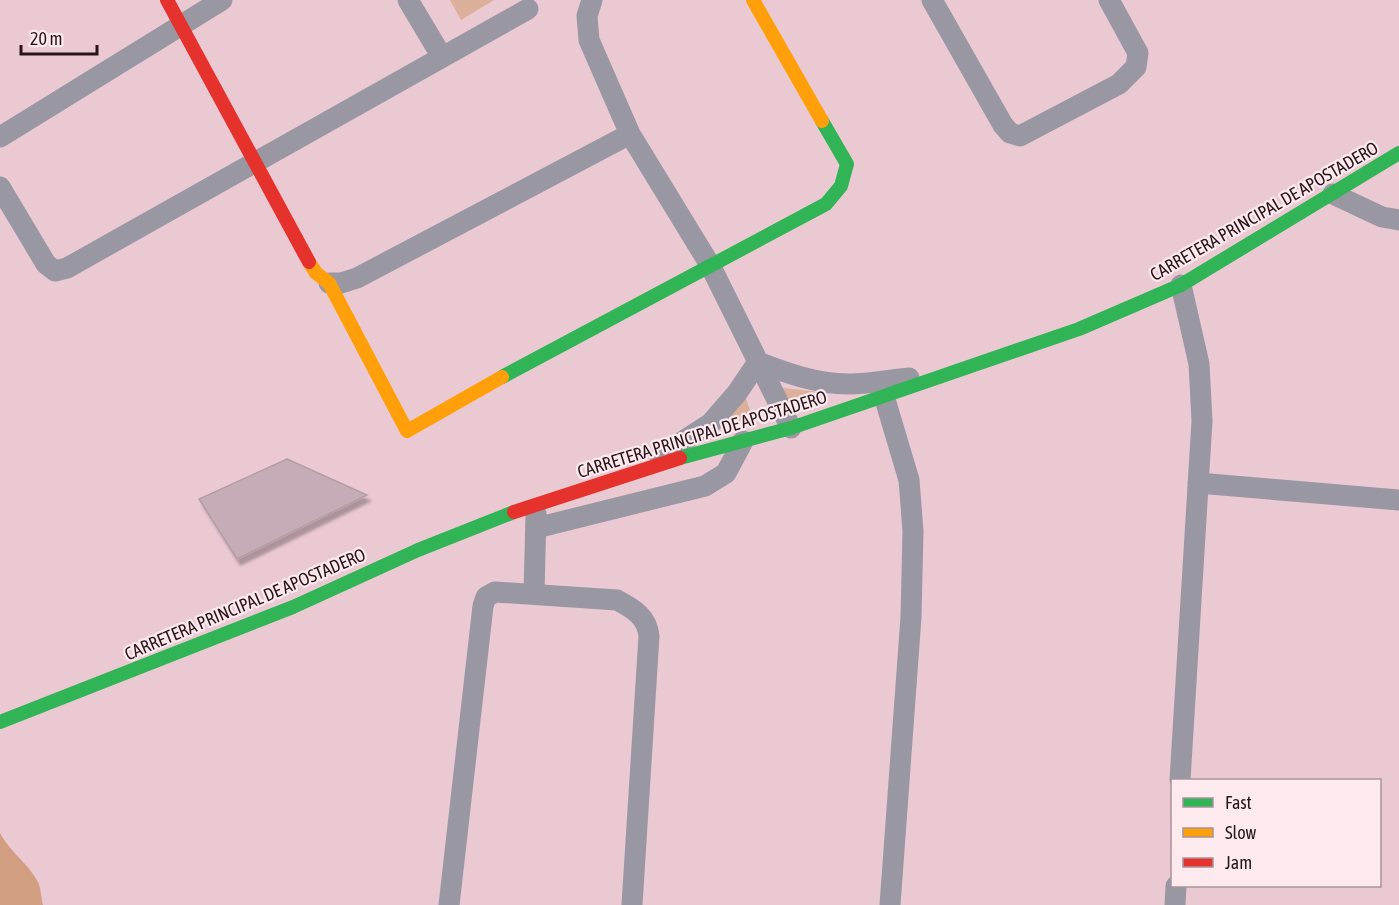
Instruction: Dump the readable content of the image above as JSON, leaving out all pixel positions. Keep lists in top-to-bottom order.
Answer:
{
  "streets": {
    "street": ["CARRETERA PRINCIPAL DE APOSTADERO"]
  },
  "legend": ["Fast", "Slow", "Jam"],
  "scale_bar": "20 m"
}
